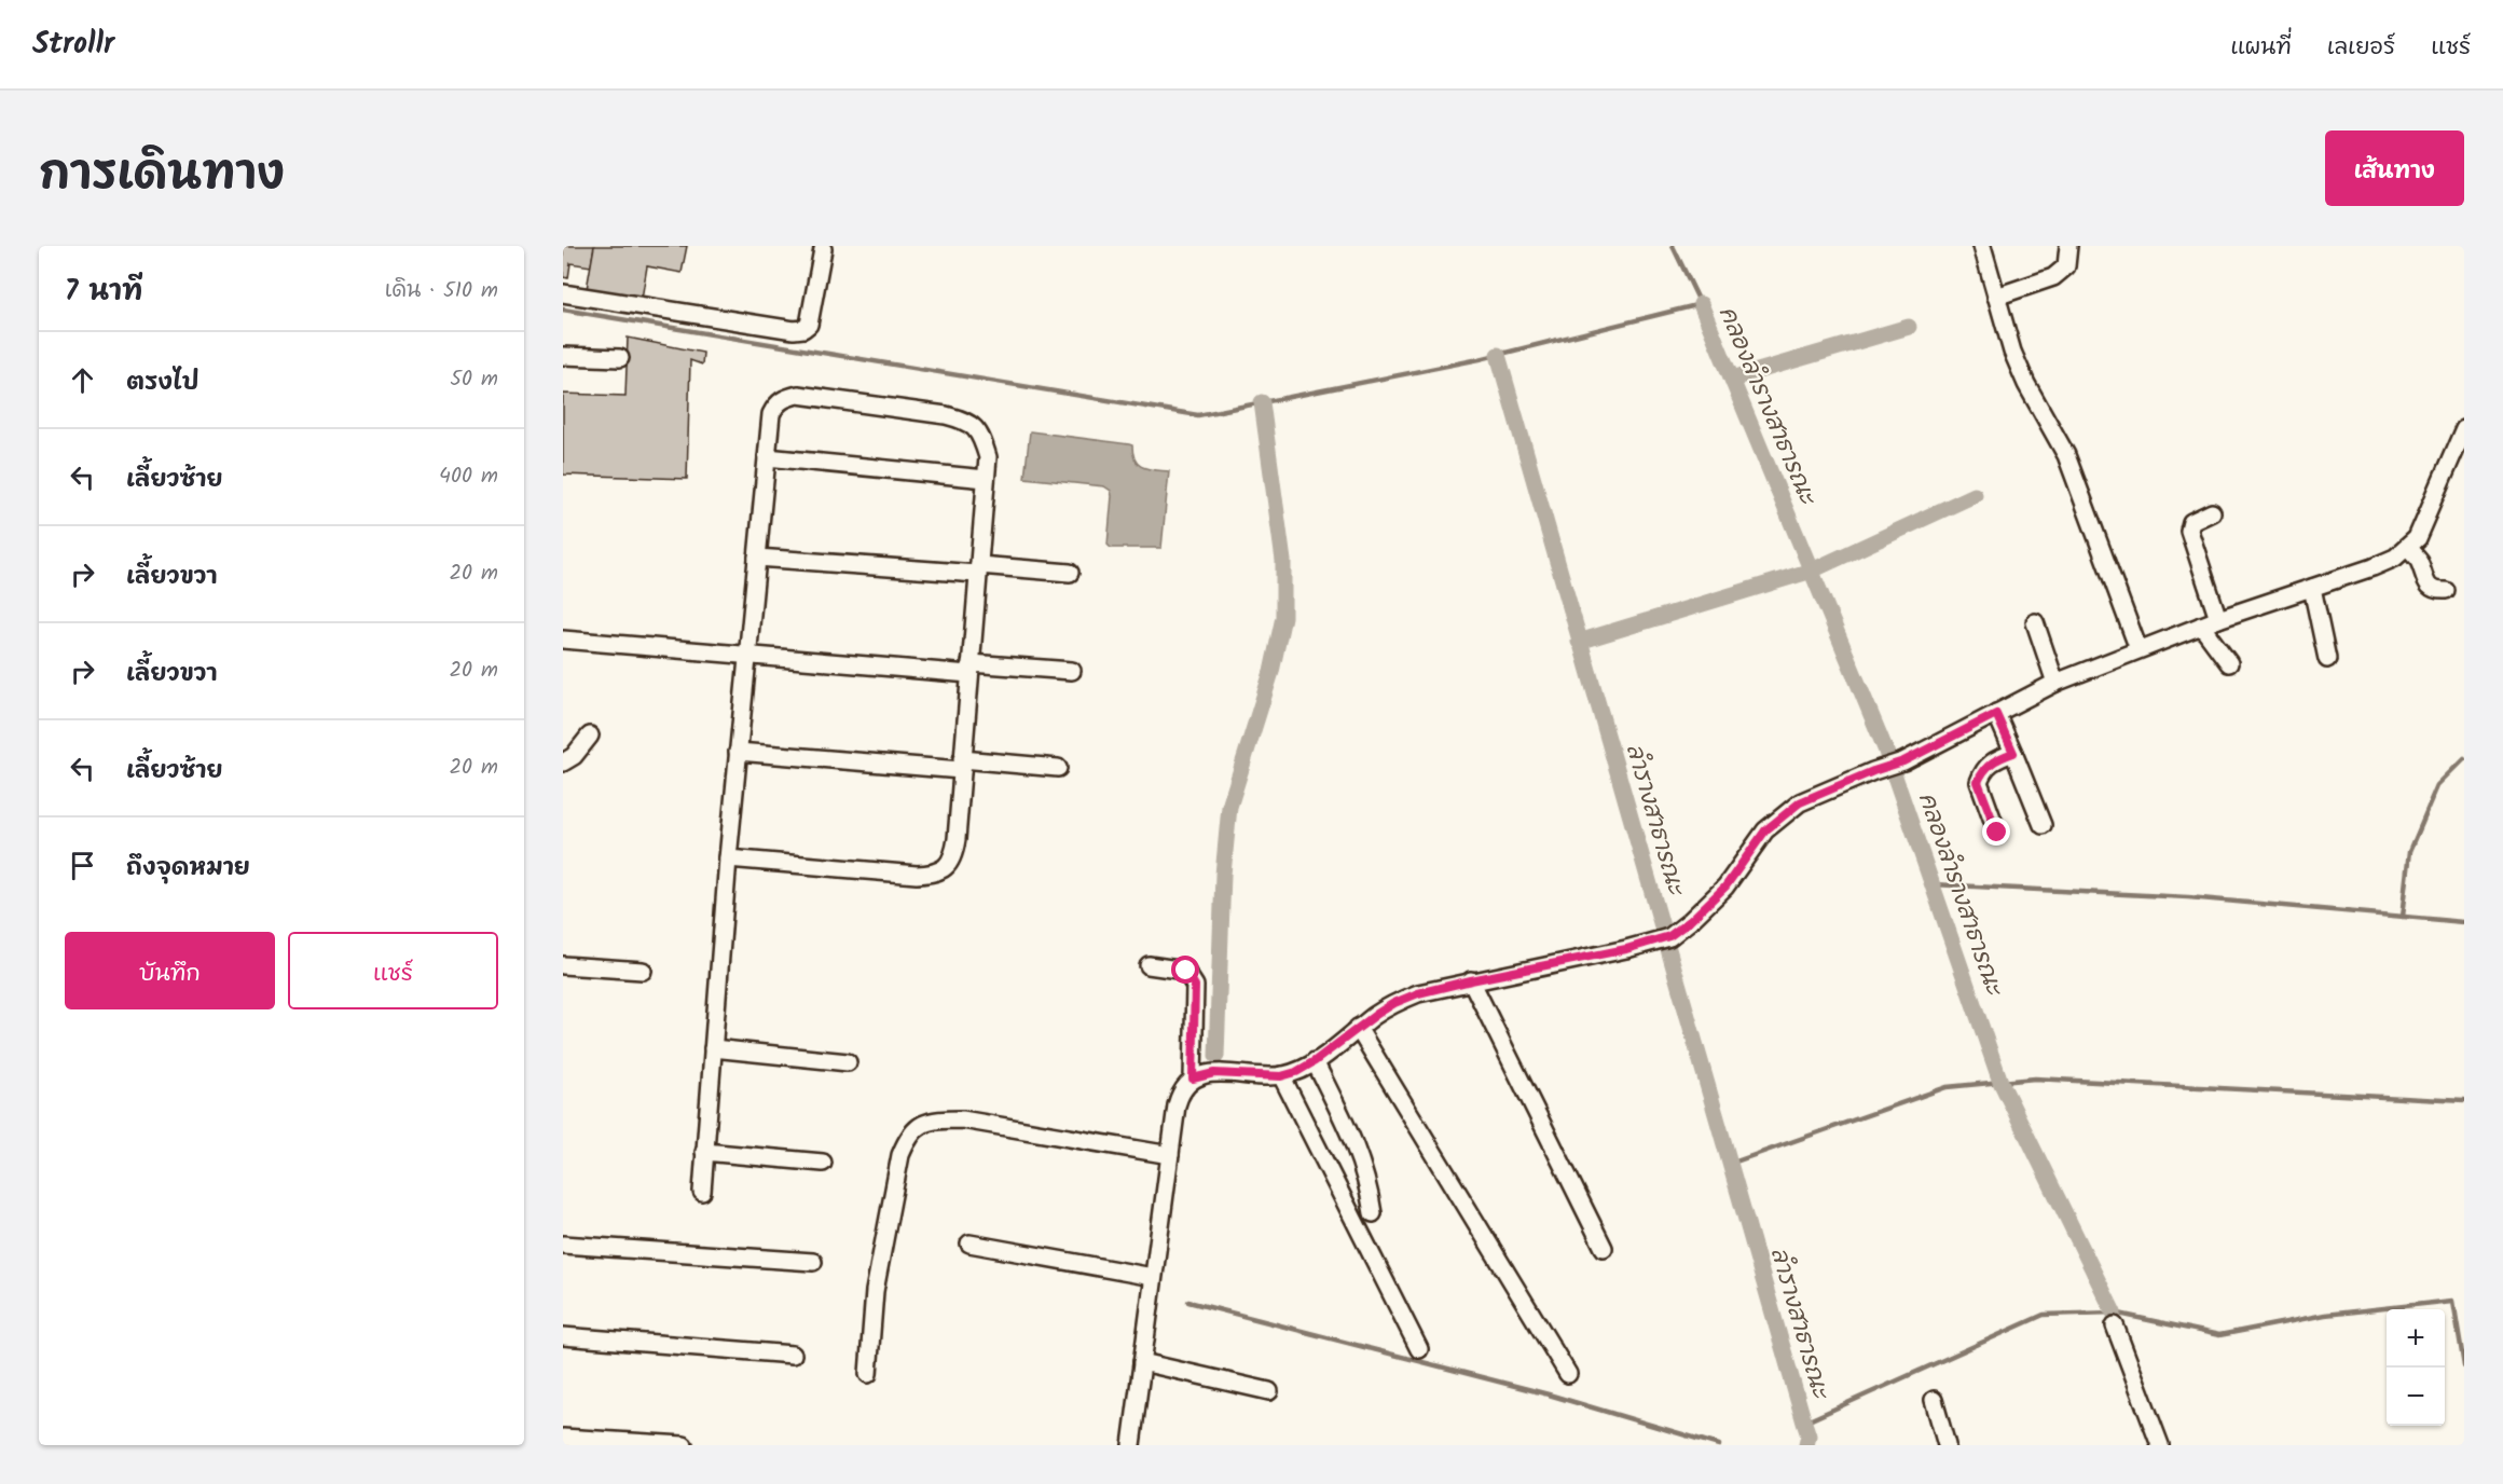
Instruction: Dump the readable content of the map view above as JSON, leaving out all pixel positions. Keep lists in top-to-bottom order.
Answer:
{
  "water": ["คลองลำรางสาธารณะ", "ลำรางสาธารณะ"],
  "page": {
    "header": "Strollr",
    "nav": ["แผนที่", "เลเยอร์", "แชร์"],
    "title": "การเดินทาง",
    "buttons": [
      "เส้นทาง",
      ["บันทึก", "แชร์"]
    ],
    "heading": ["7 นาที", "เดิน · 510 m"],
    "list": [
      ["ตรงไป", "50 m"],
      ["เลี้ยวซ้าย", "400 m"],
      ["เลี้ยวขวา", "20 m"],
      ["เลี้ยวขวา", "20 m"],
      ["เลี้ยวซ้าย", "20 m"],
      "ถึงจุดหมาย"
    ],
    "map_buttons": ["+", "−"]
  }
}
